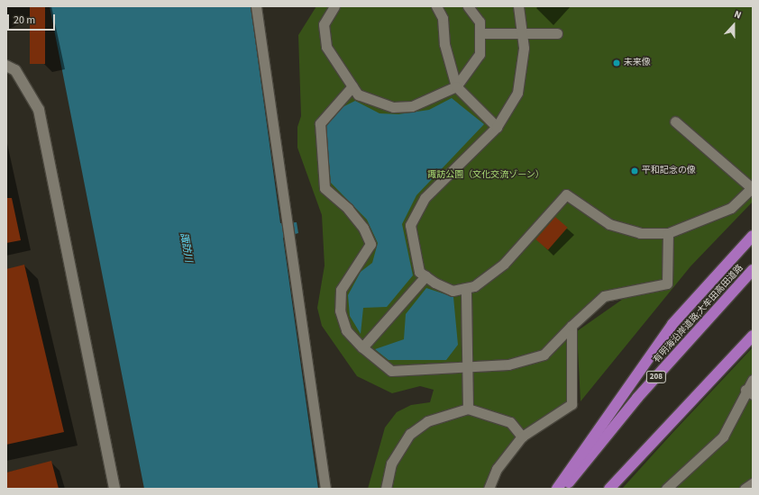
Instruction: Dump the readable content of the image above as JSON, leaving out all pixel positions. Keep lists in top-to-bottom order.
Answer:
{
  "streets": {
    "highway": ["有明海沿岸道路;大牟田高田道路", "208"]
  },
  "water": ["諏訪川"],
  "parks": ["諏訪公園（文化交流ゾーン）"],
  "places": ["未来像", "平和記念の像"],
  "scale_bar": "20 m",
  "north": "top"
}
